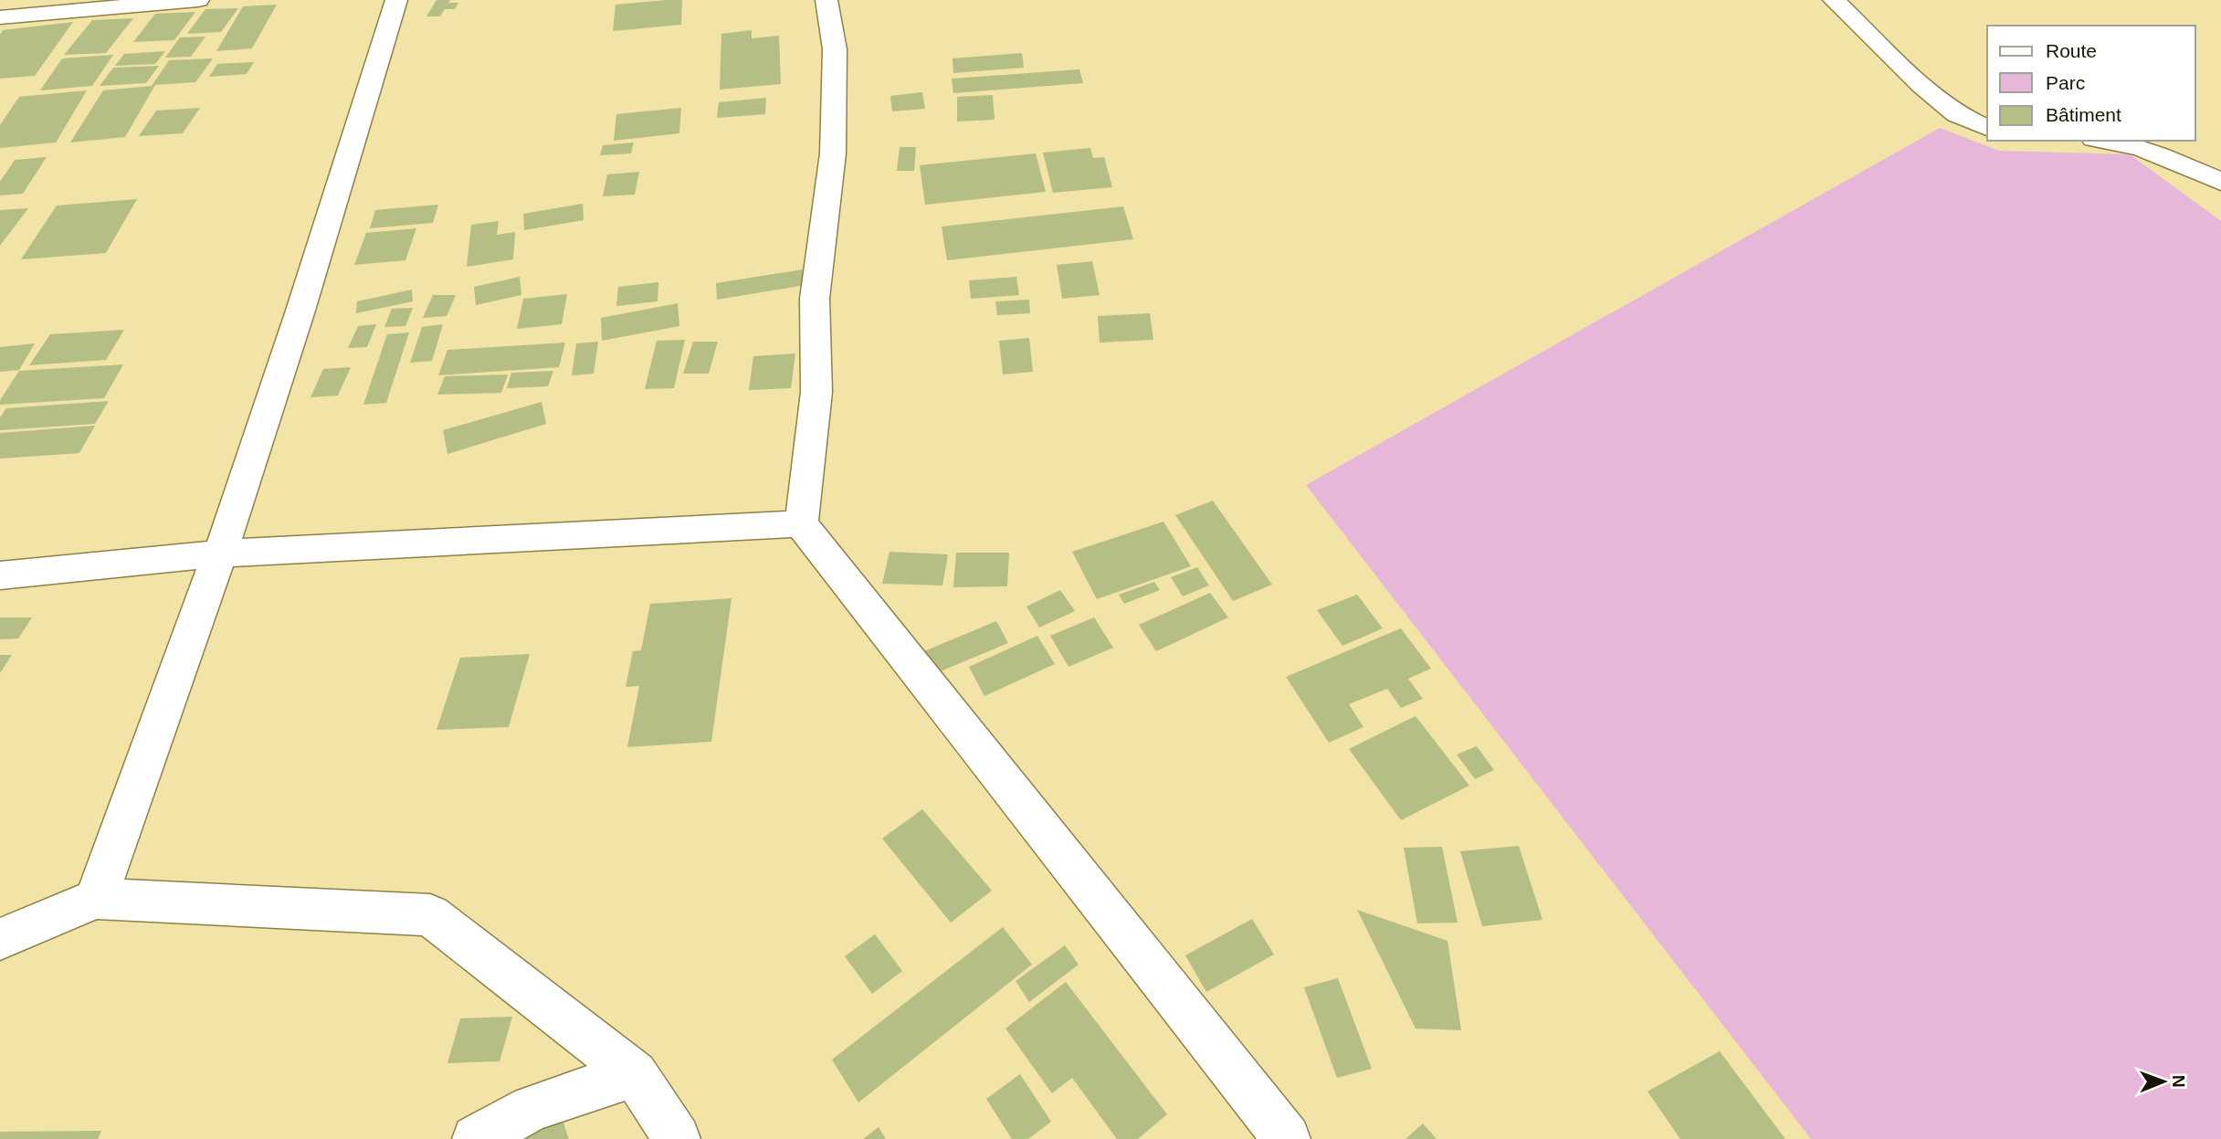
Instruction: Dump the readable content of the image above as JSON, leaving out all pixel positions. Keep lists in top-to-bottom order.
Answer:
{
  "legend": ["Route", "Parc", "Bâtiment"],
  "north": "right"
}
